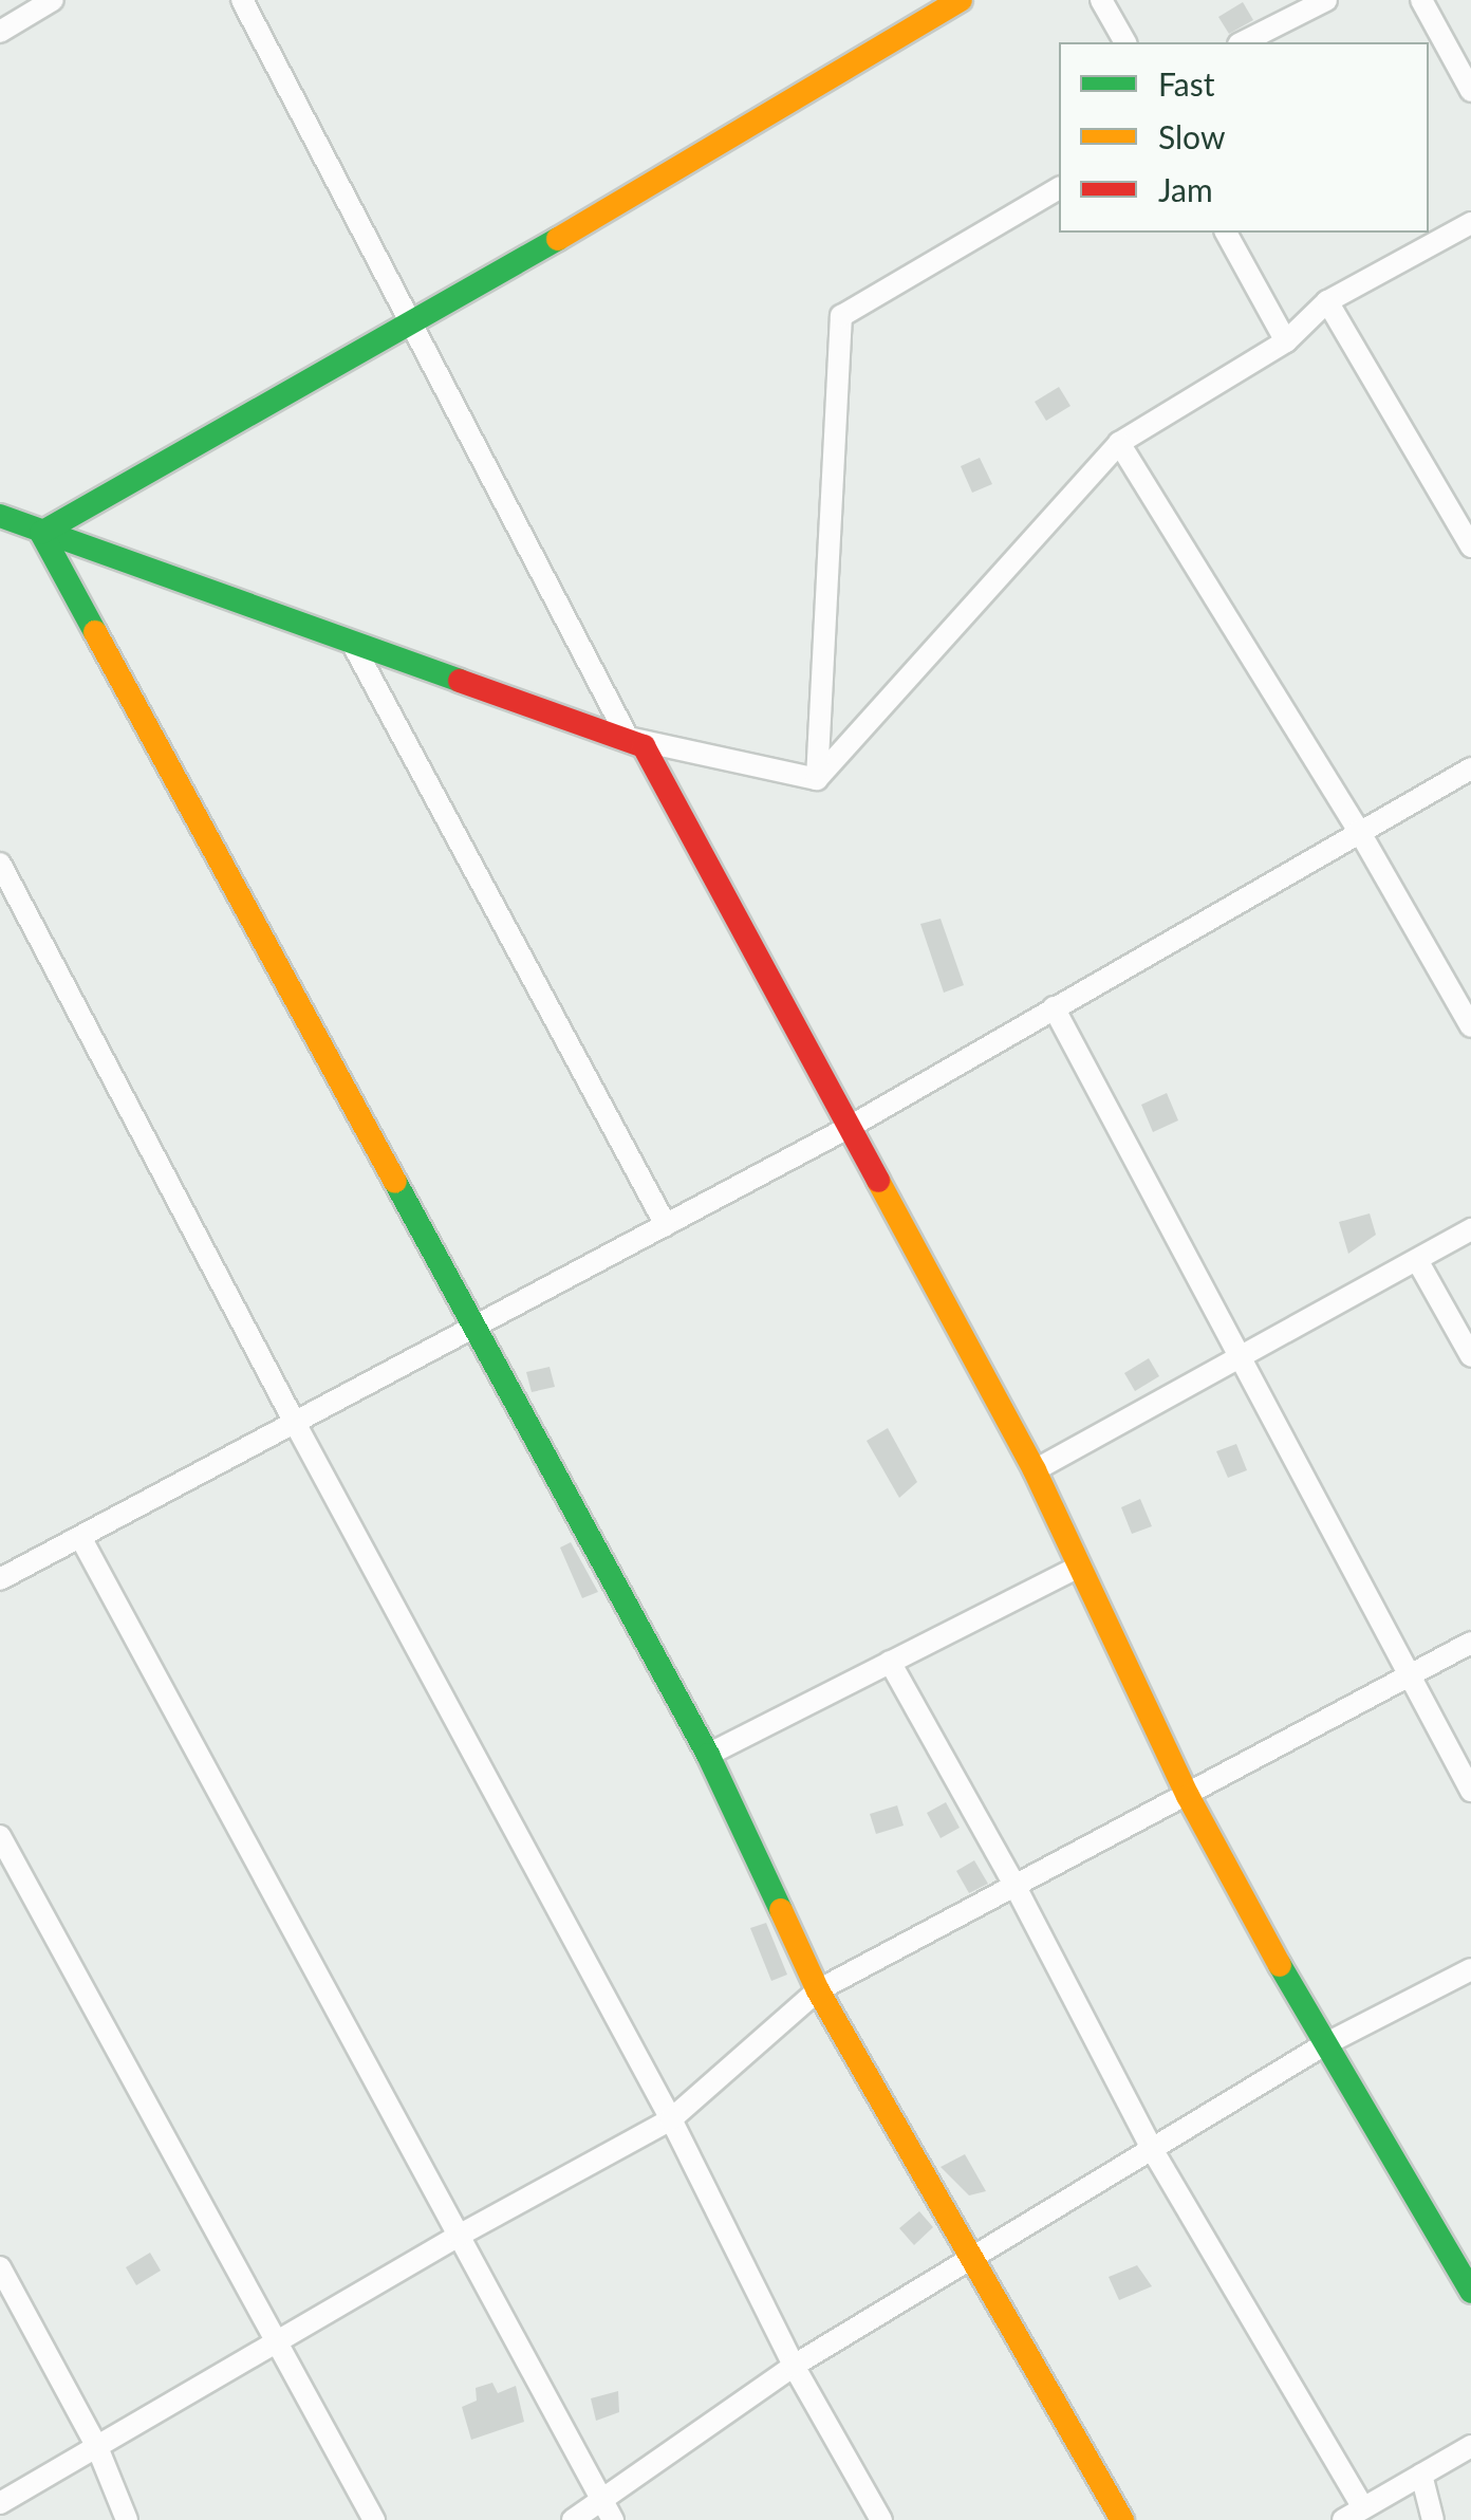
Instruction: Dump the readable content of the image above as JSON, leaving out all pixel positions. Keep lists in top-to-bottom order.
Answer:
{
  "legend": ["Fast", "Slow", "Jam"]
}
